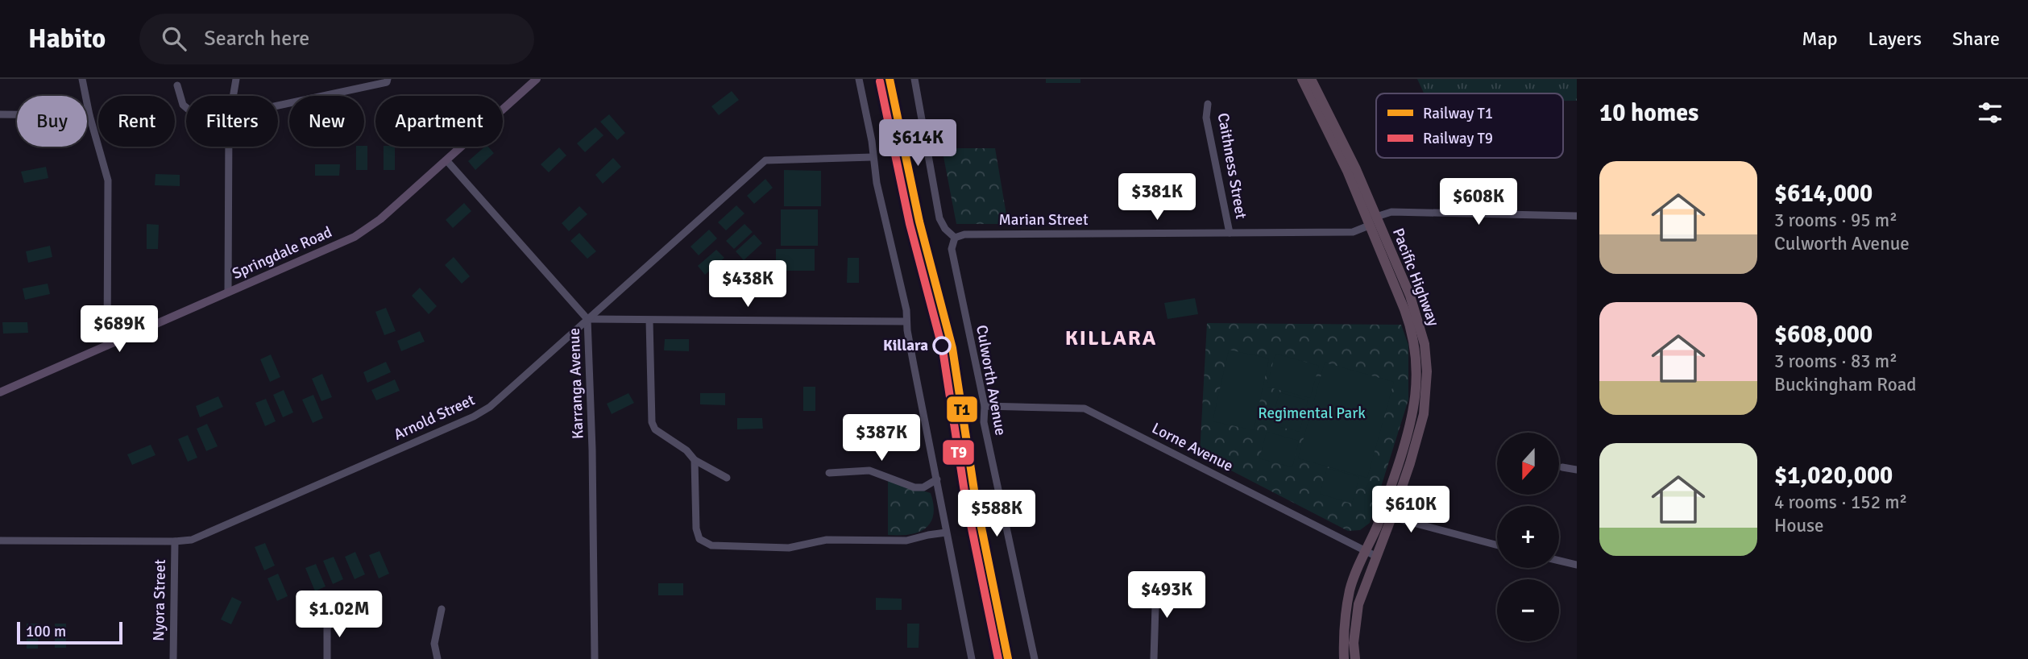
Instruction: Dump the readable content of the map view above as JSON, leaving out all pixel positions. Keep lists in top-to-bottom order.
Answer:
{
  "streets": {
    "highway": ["Pacific Highway"],
    "main road": ["Springdale Road"],
    "street": [
      "Caithness Street",
      "Marian Street",
      "Culworth Avenue",
      "Karranga Avenue",
      "Arnold Street",
      "Lorne Avenue",
      "Nyora Street"
    ]
  },
  "crossings": [
    ["Caithness Street", "Marian Street"],
    ["Marian Street", "Pacific Highway"],
    ["Marian Street", "Culworth Avenue"],
    ["Springdale Road", "Karranga Avenue"],
    ["Pacific Highway", "Lorne Avenue"],
    ["Culworth Avenue", "Lorne Avenue"],
    ["Karranga Avenue", "Arnold Street"],
    ["Arnold Street", "Nyora Street"]
  ],
  "districts": ["KILLARA"],
  "parks": ["Regimental Park"],
  "places": ["Killara"],
  "lines": ["rail line T1", "rail line T9"],
  "legend": ["Railway T1", "Railway T9"],
  "scale_bar": "100 m",
  "north": "bottom",
  "page": {
    "header": "Habito",
    "search": "Search here",
    "nav": ["Map", "Layers", "Share"],
    "heading": "10 homes",
    "chip": [
      "Buy",
      "Rent",
      "Filters",
      "New",
      "Apartment"
    ],
    "price": [
      "$614K",
      "$381K",
      "$608K",
      "$438K",
      "$689K",
      "$387K",
      "$610K",
      "$588K",
      "$493K",
      "$1.02M"
    ],
    "list": [
      {
        "name": "$614,000",
        "note": "3 rooms · 95 m² · Culworth Avenue"
      },
      {
        "name": "$608,000",
        "note": "3 rooms · 83 m² · Buckingham Road"
      },
      {
        "name": "$1,020,000",
        "note": "4 rooms · 152 m² · House"
      }
    ],
    "map_buttons": ["+", "−"],
    "scale": "100 m"
  }
}
